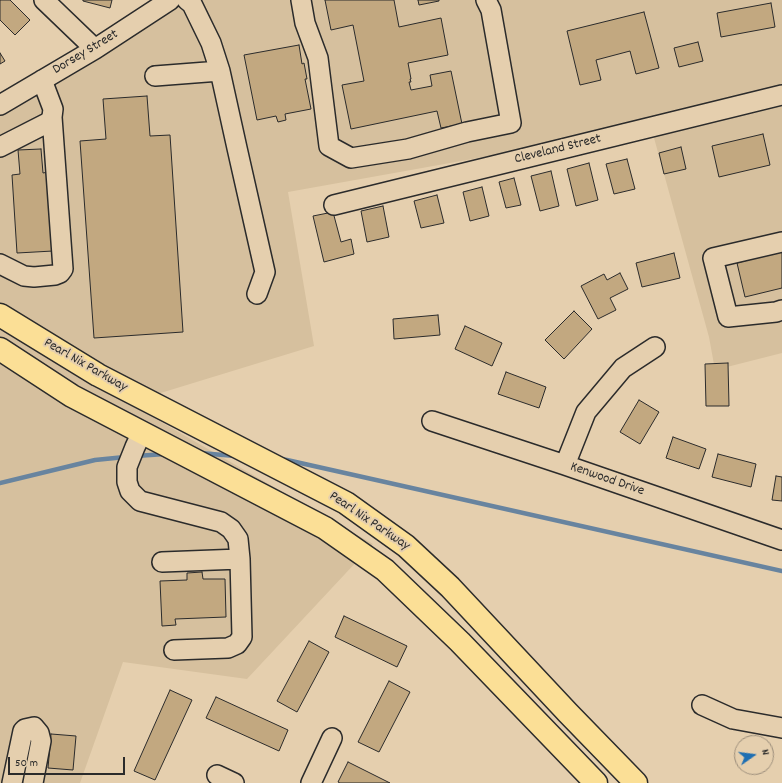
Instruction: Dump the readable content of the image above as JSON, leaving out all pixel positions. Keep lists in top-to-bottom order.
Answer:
{
  "streets": {
    "main road": ["Pearl Nix Parkway"],
    "street": ["Dorsey Street", "Cleveland Street", "Kenwood Drive"]
  },
  "scale_bar": "50 m",
  "north": "right"
}
